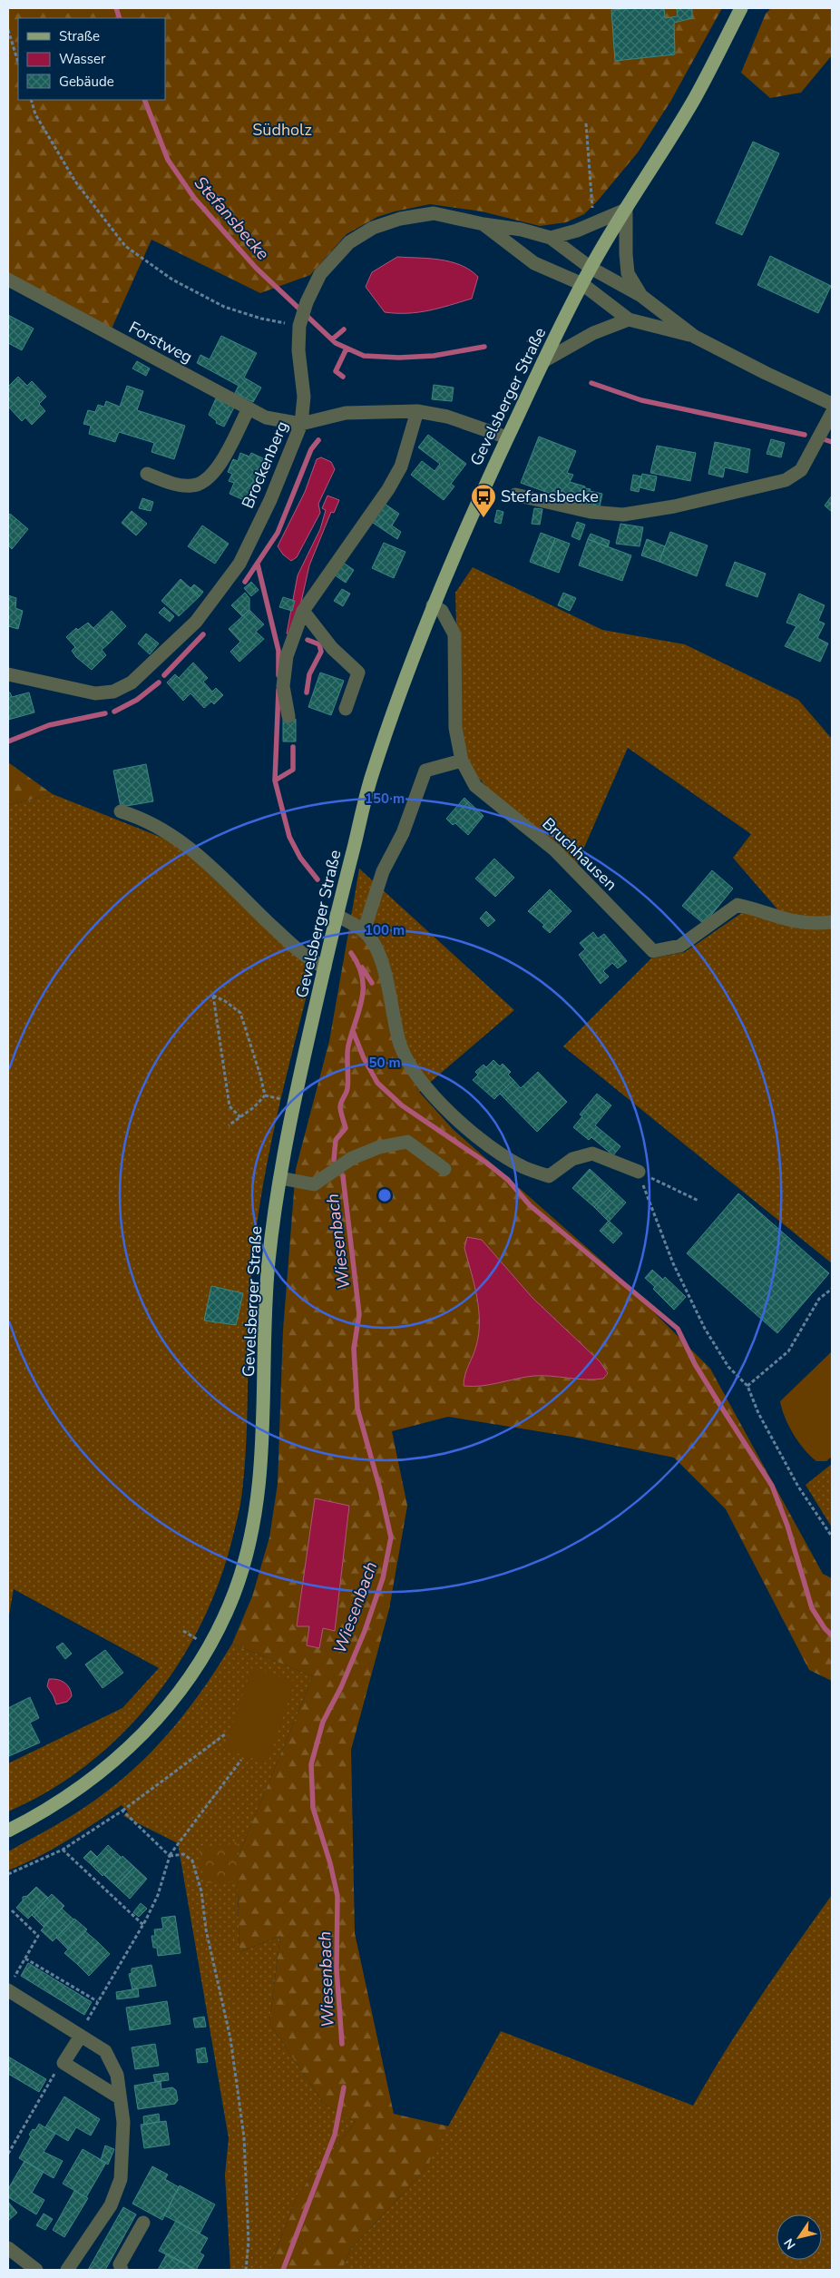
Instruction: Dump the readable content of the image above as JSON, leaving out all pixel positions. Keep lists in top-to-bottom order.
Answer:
{
  "streets": {
    "main road": ["Gevelsberger Straße"],
    "street": ["Forstweg", "Brockenberg", "Bruchhausen"]
  },
  "crossings": [
    ["Forstweg", "Brockenberg"],
    ["Gevelsberger Straße", "Brockenberg"],
    ["Gevelsberger Straße", "Bruchhausen"]
  ],
  "water": ["Stefansbecke", "Wiesenbach"],
  "parks": ["Südholz"],
  "places": {
    "bus stop": ["Stefansbecke"]
  },
  "legend": ["Straße", "Wasser", "Gebäude"],
  "north": "bottom left",
  "rings": ["150 m", "100 m", "50 m"]
}
